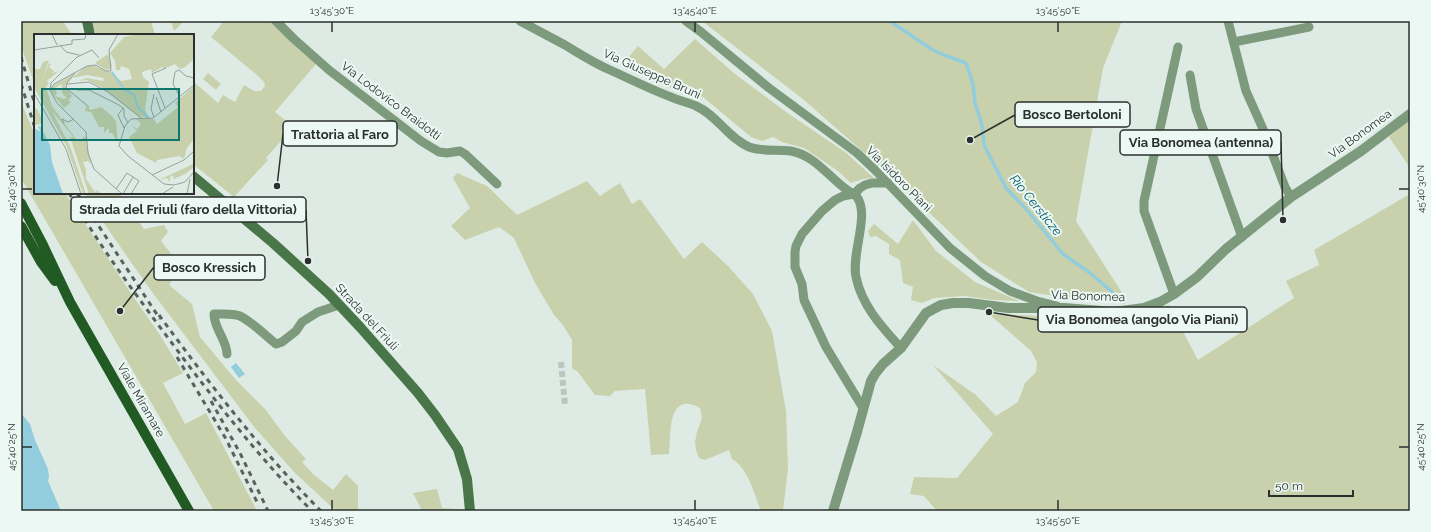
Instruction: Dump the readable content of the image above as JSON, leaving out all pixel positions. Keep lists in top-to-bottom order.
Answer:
{
  "streets": {
    "main road": ["Strada del Friuli", "Viale Miramare"],
    "street": [
      "Via Giuseppe Bruni",
      "Via Lodovico Braidotti",
      "Via Bonomea",
      "Via Isidoro Piani"
    ]
  },
  "crossings": [
    ["Via Giuseppe Bruni", "Via Bonomea"],
    ["Via Bonomea", "Via Isidoro Piani"]
  ],
  "water": ["Rio Cersticze"],
  "places": [
    "Bosco Bertoloni",
    "Trattoria al Faro",
    "Via Bonomea (antenna)",
    "Strada del Friuli (faro della Vittoria)",
    "Bosco Kressich",
    "Via Bonomea (angolo Via Piani)"
  ],
  "scale_bar": "50 m",
  "coordinates": [
    "13°45'30\"E",
    "13°45'40\"E",
    "13°45'50\"E",
    "45°40'30\"N",
    "45°40'25\"N"
  ]
}
